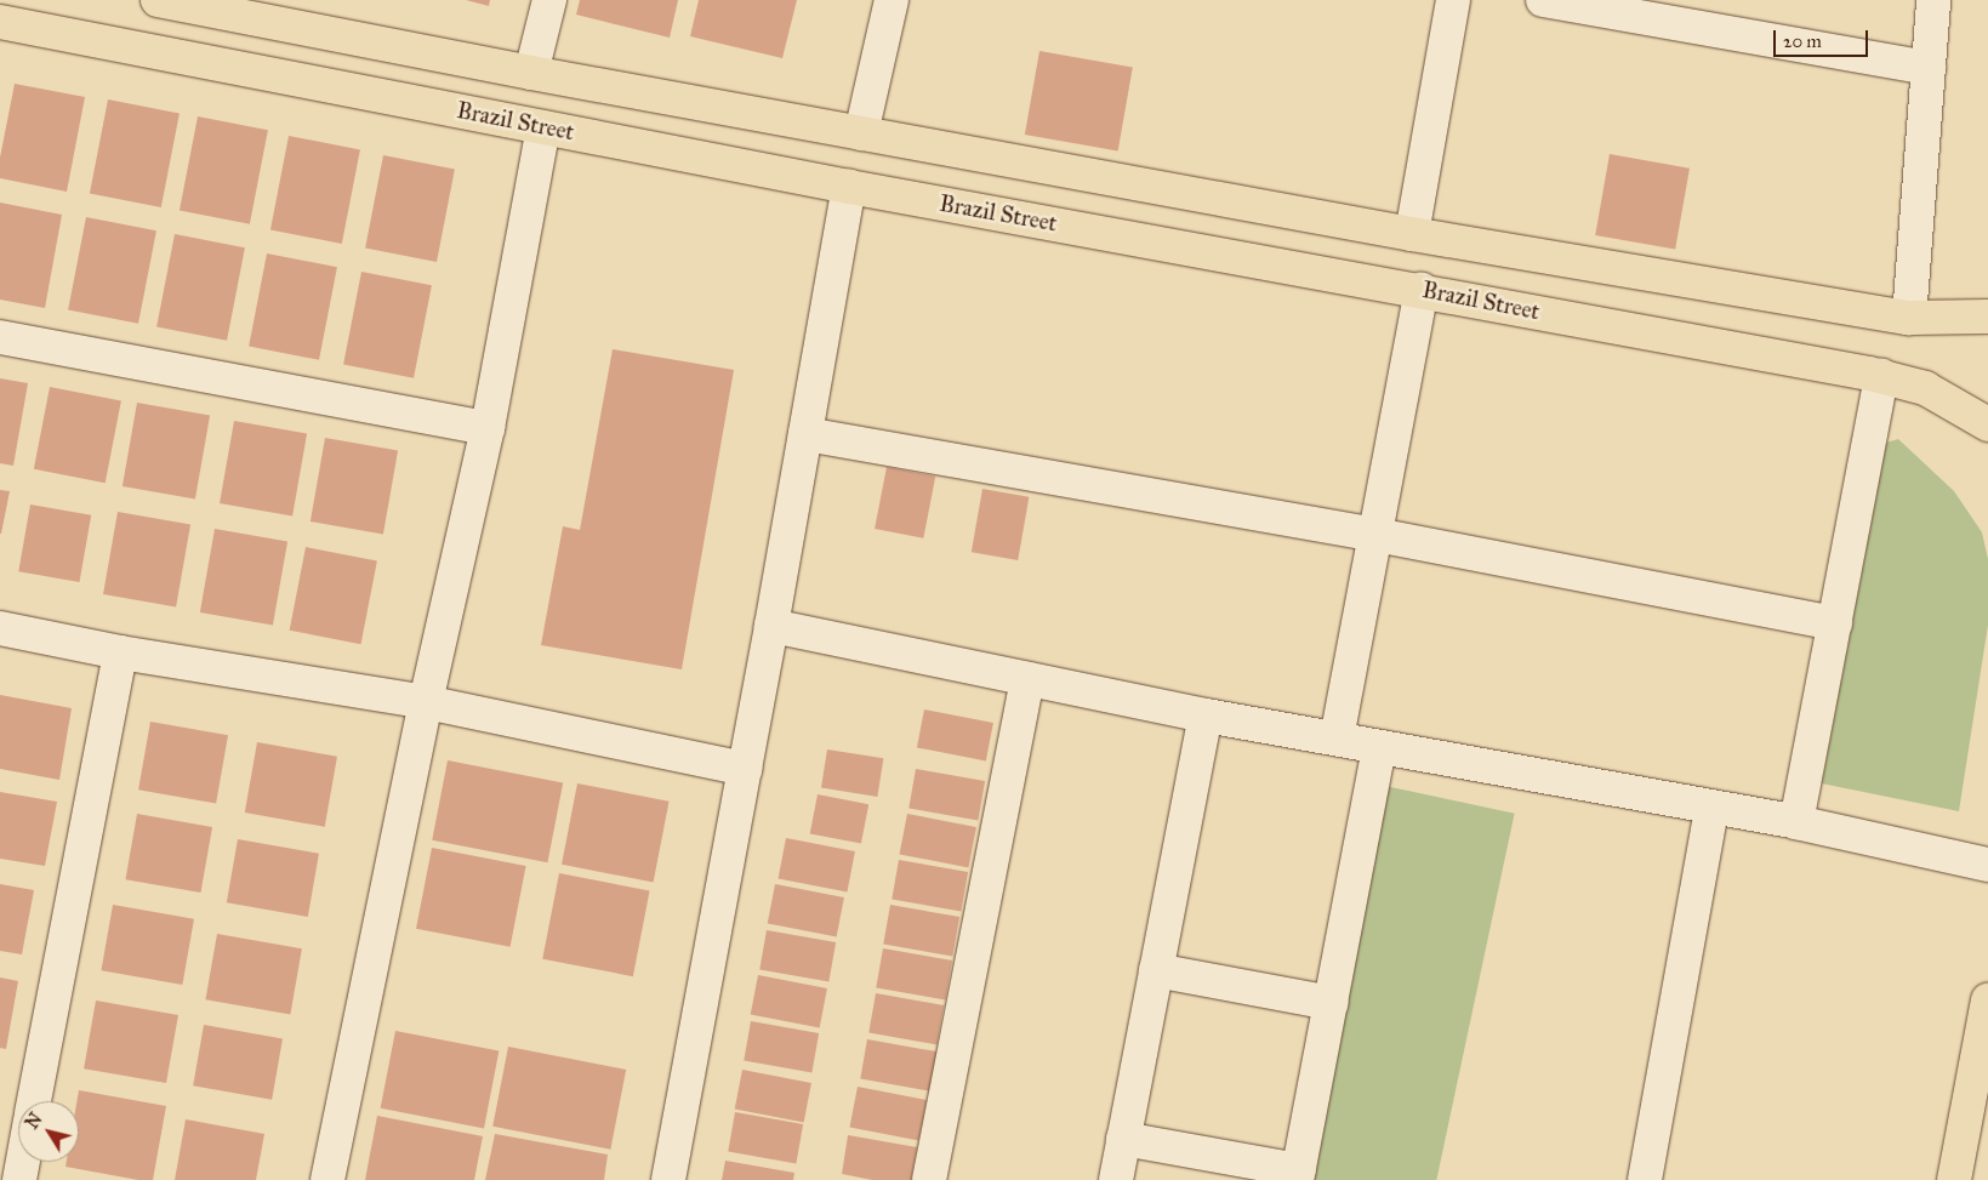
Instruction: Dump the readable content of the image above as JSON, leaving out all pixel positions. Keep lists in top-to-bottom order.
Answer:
{
  "streets": {
    "main road": ["Brazil Street"]
  },
  "scale_bar": "20 m",
  "north": "top left"
}
